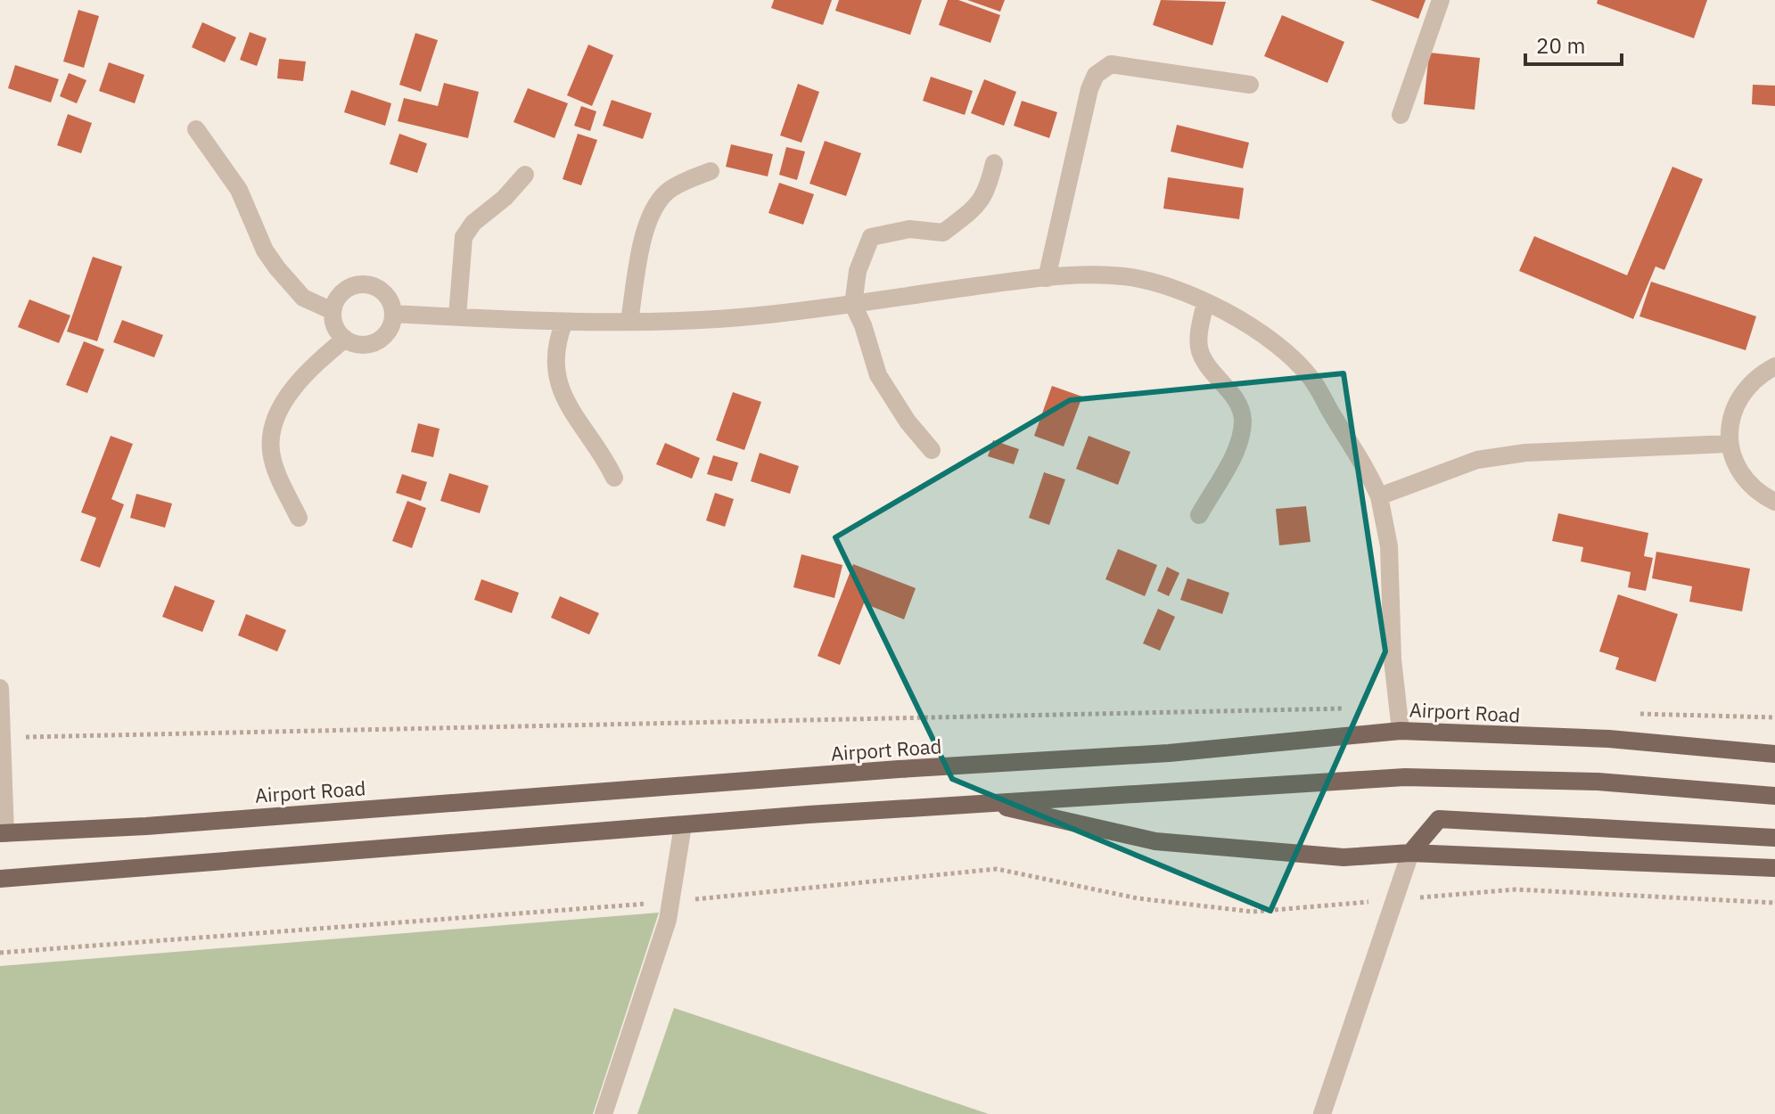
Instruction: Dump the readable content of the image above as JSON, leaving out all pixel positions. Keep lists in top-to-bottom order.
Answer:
{
  "streets": {
    "main road": ["Airport Road"]
  },
  "scale_bar": "20 m"
}
